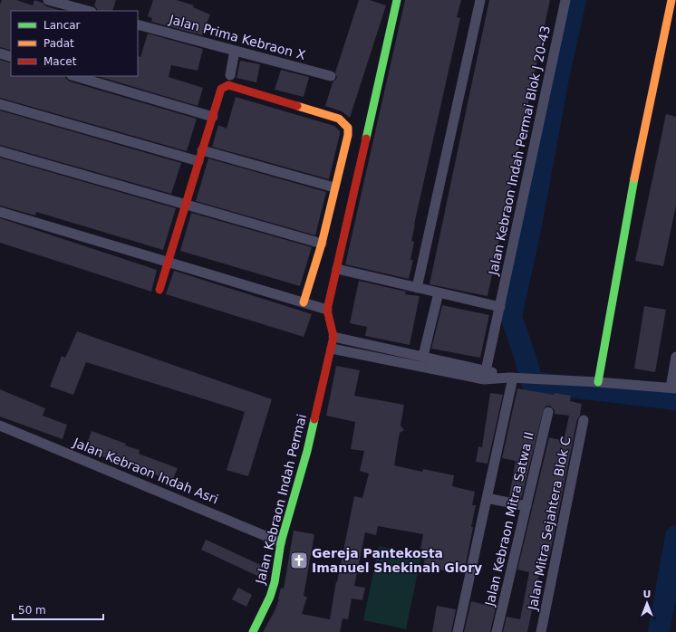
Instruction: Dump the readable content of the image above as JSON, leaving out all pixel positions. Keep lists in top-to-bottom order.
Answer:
{
  "streets": {
    "street": [
      "Jalan Prima Kebraon X",
      "Jalan Kebraon Indah Permai Blok J 20-43",
      "Jalan Kebraon Indah Asri",
      "Jalan Kebraon Indah Permai",
      "Jalan Kebraon Mitra Satwa II",
      "Jalan Mitra Sejahtera Blok C"
    ]
  },
  "crossings": [
    ["Jalan Kebraon Indah Asri", "Jalan Kebraon Indah Permai"]
  ],
  "places": {
    "church": ["Gereja Pantekosta Imanuel Shekinah Glory"]
  },
  "legend": ["Lancar", "Padat", "Macet"],
  "scale_bar": "50 m",
  "north": "top"
}
